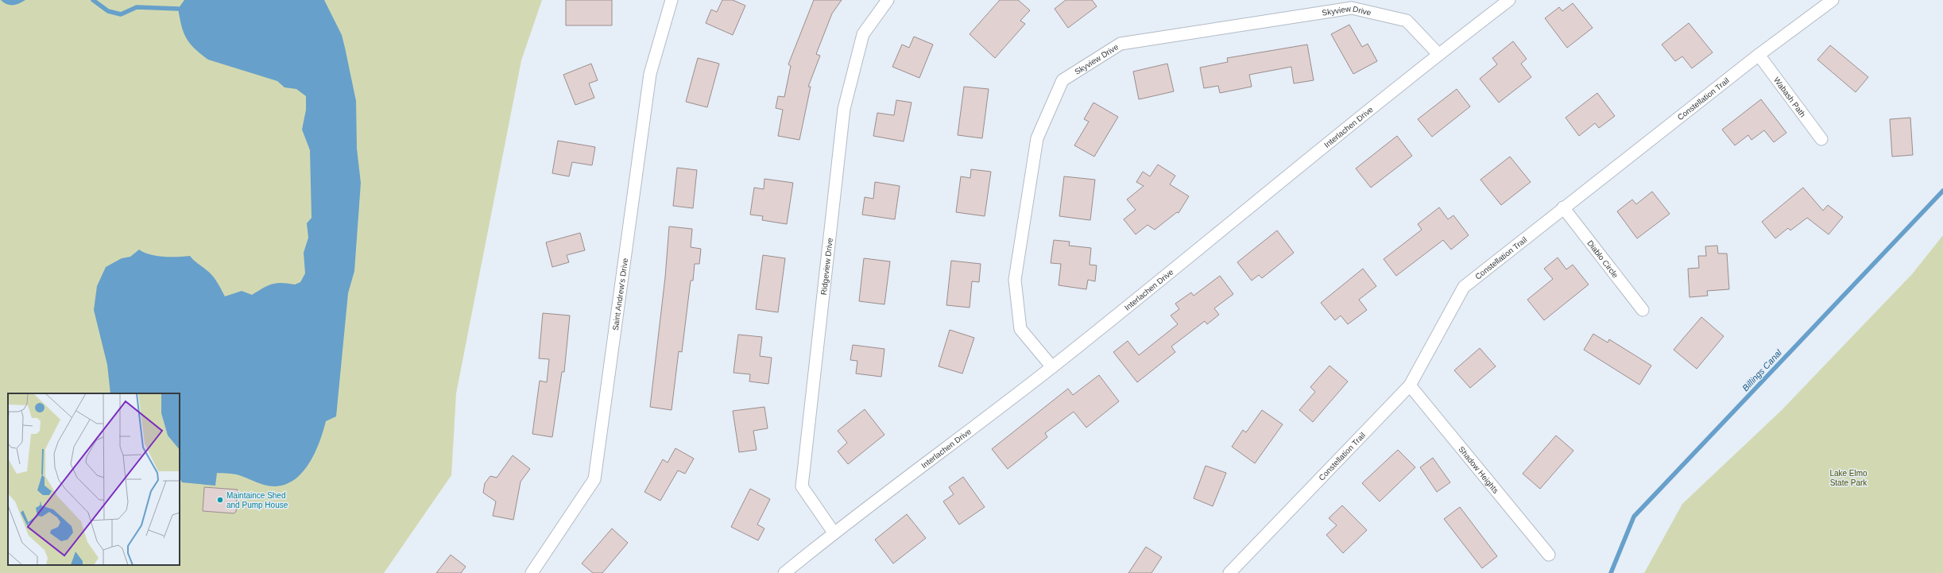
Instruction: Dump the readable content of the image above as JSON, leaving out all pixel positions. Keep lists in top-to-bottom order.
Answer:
{
  "streets": {
    "street": [
      "Skyview Drive",
      "Wabash Path",
      "Constellation Trail",
      "Interlachen Drive",
      "Diablo Circle",
      "Ridgeview Drive",
      "Saint Andrew's Drive",
      "Shadow Heights"
    ]
  },
  "crossings": [
    ["Skyview Drive", "Interlachen Drive"],
    ["Wabash Path", "Constellation Trail"],
    ["Constellation Trail", "Diablo Circle"],
    ["Constellation Trail", "Shadow Heights"],
    ["Interlachen Drive", "Ridgeview Drive"]
  ],
  "water": ["Billings Canal"],
  "parks": ["Lake Elmo State Park"],
  "places": ["Maintaince Shed and Pump House"]
}
